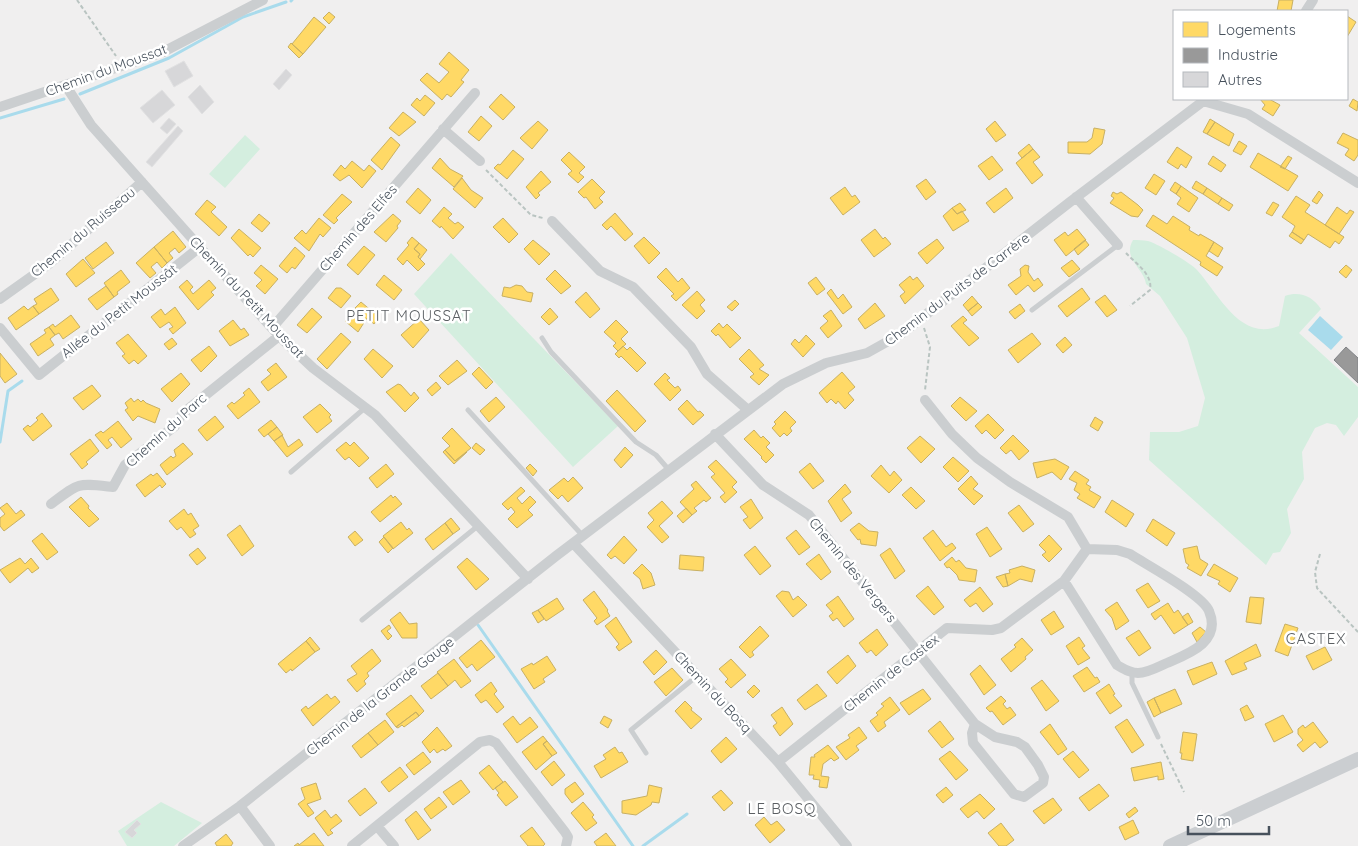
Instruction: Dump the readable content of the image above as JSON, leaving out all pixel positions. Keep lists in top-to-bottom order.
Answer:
{
  "streets": {
    "street": [
      "Chemin du Moussat",
      "Chemin des Elfes",
      "Chemin du Ruisseau",
      "Chemin du Puits de Carrère",
      "Chemin du Petit Moussat",
      "Allée du Petit Moussât",
      "Chemin du Parc",
      "Chemin des Vergers",
      "Chemin de Castex",
      "Chemin du Bosq",
      "Chemin de la Grande Gauge"
    ]
  },
  "crossings": [
    ["Chemin du Moussat", "Chemin du Petit Moussat"],
    ["Chemin des Elfes", "Chemin du Petit Moussat"],
    ["Chemin des Elfes", "Chemin du Parc"],
    ["Chemin du Ruisseau", "Chemin du Petit Moussat"],
    ["Chemin du Puits de Carrère", "Chemin des Vergers"],
    ["Chemin du Puits de Carrère", "Chemin du Bosq"],
    ["Chemin du Puits de Carrère", "Chemin de la Grande Gauge"],
    ["Chemin du Petit Moussat", "Allée du Petit Moussât"],
    ["Chemin du Petit Moussat", "Chemin du Parc"],
    ["Chemin du Petit Moussat", "Chemin de la Grande Gauge"],
    ["Chemin des Vergers", "Chemin de Castex"],
    ["Chemin de Castex", "Chemin du Bosq"],
    ["Chemin du Bosq", "Chemin de la Grande Gauge"]
  ],
  "districts": ["PETIT MOUSSAT", "CASTEX", "LE BOSQ"],
  "legend": ["Logements", "Industrie", "Autres"],
  "scale_bar": "50 m"
}
